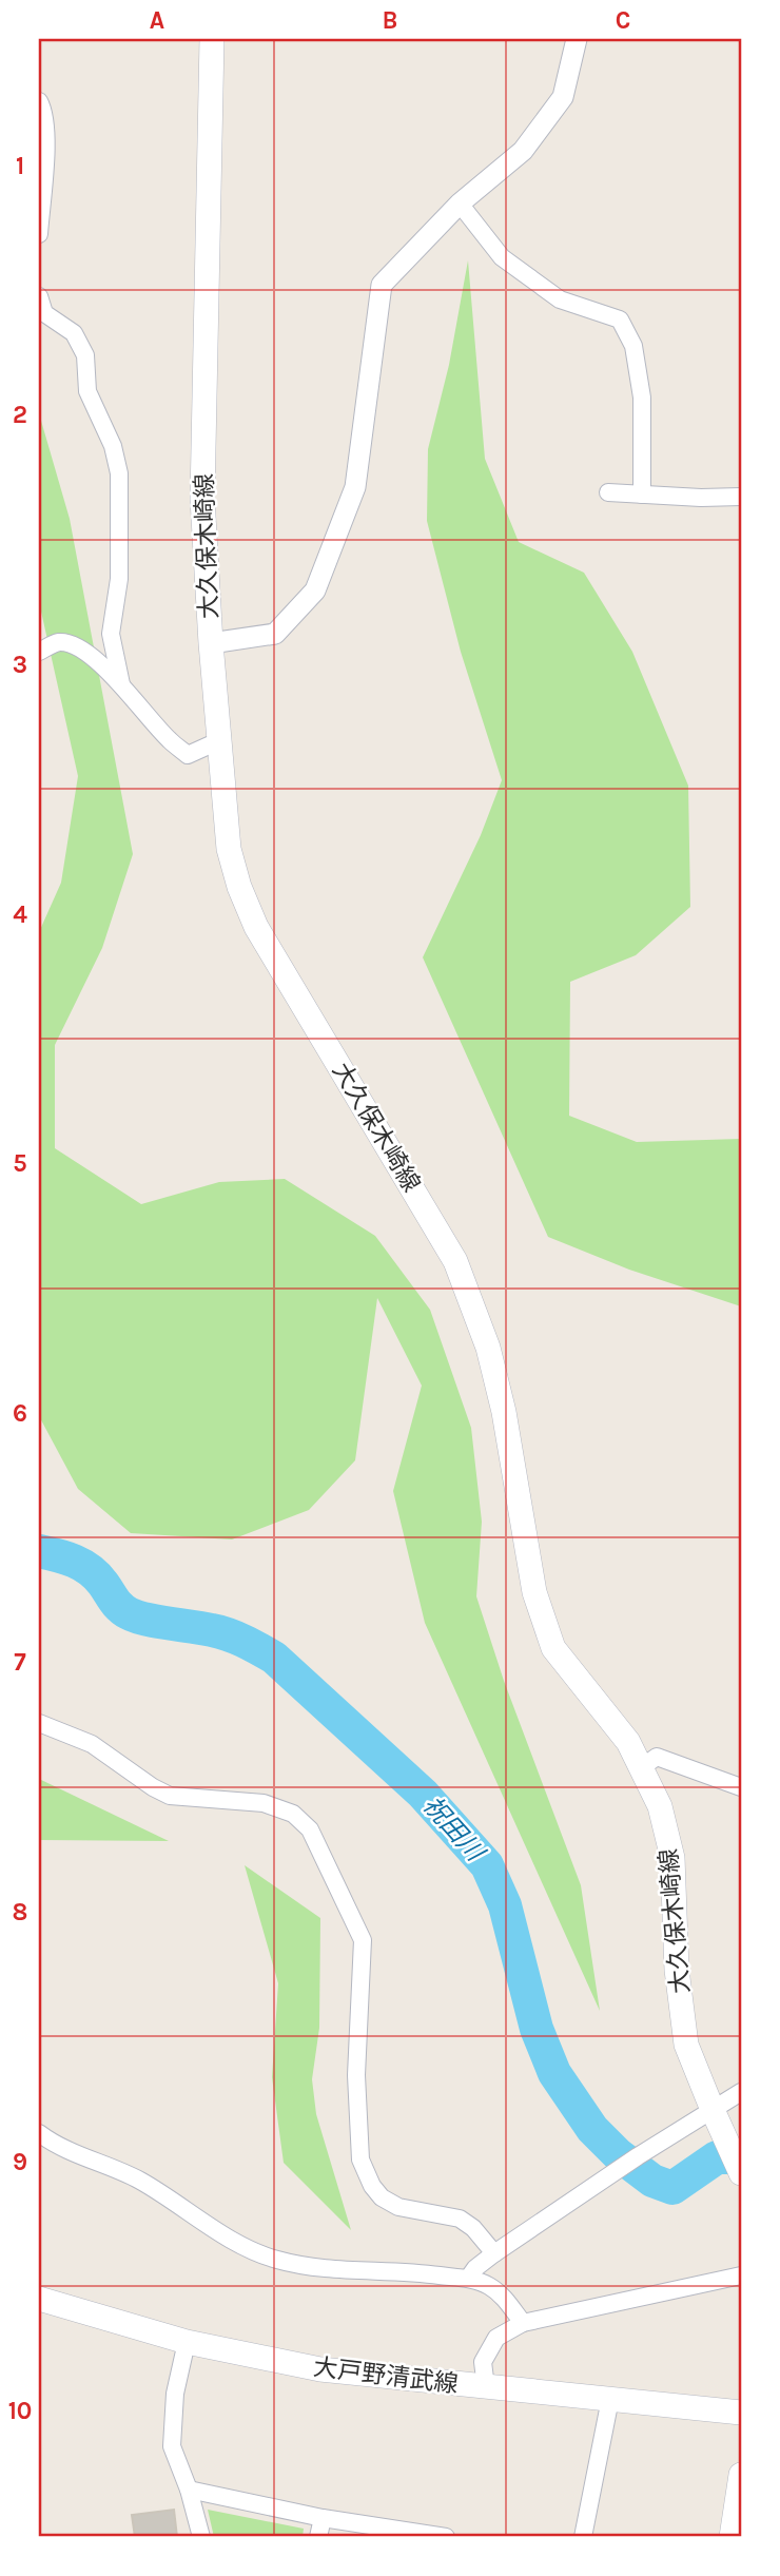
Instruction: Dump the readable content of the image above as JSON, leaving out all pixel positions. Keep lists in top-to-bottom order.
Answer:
{
  "streets": {
    "main road": ["大久保木崎線", "大戸野清武線"]
  },
  "water": ["祝田川"],
  "grid": {
    "columns": ["A", "B", "C"],
    "rows": [
      "1",
      "2",
      "3",
      "4",
      "5",
      "6",
      "7",
      "8",
      "9",
      "10"
    ]
  }
}
